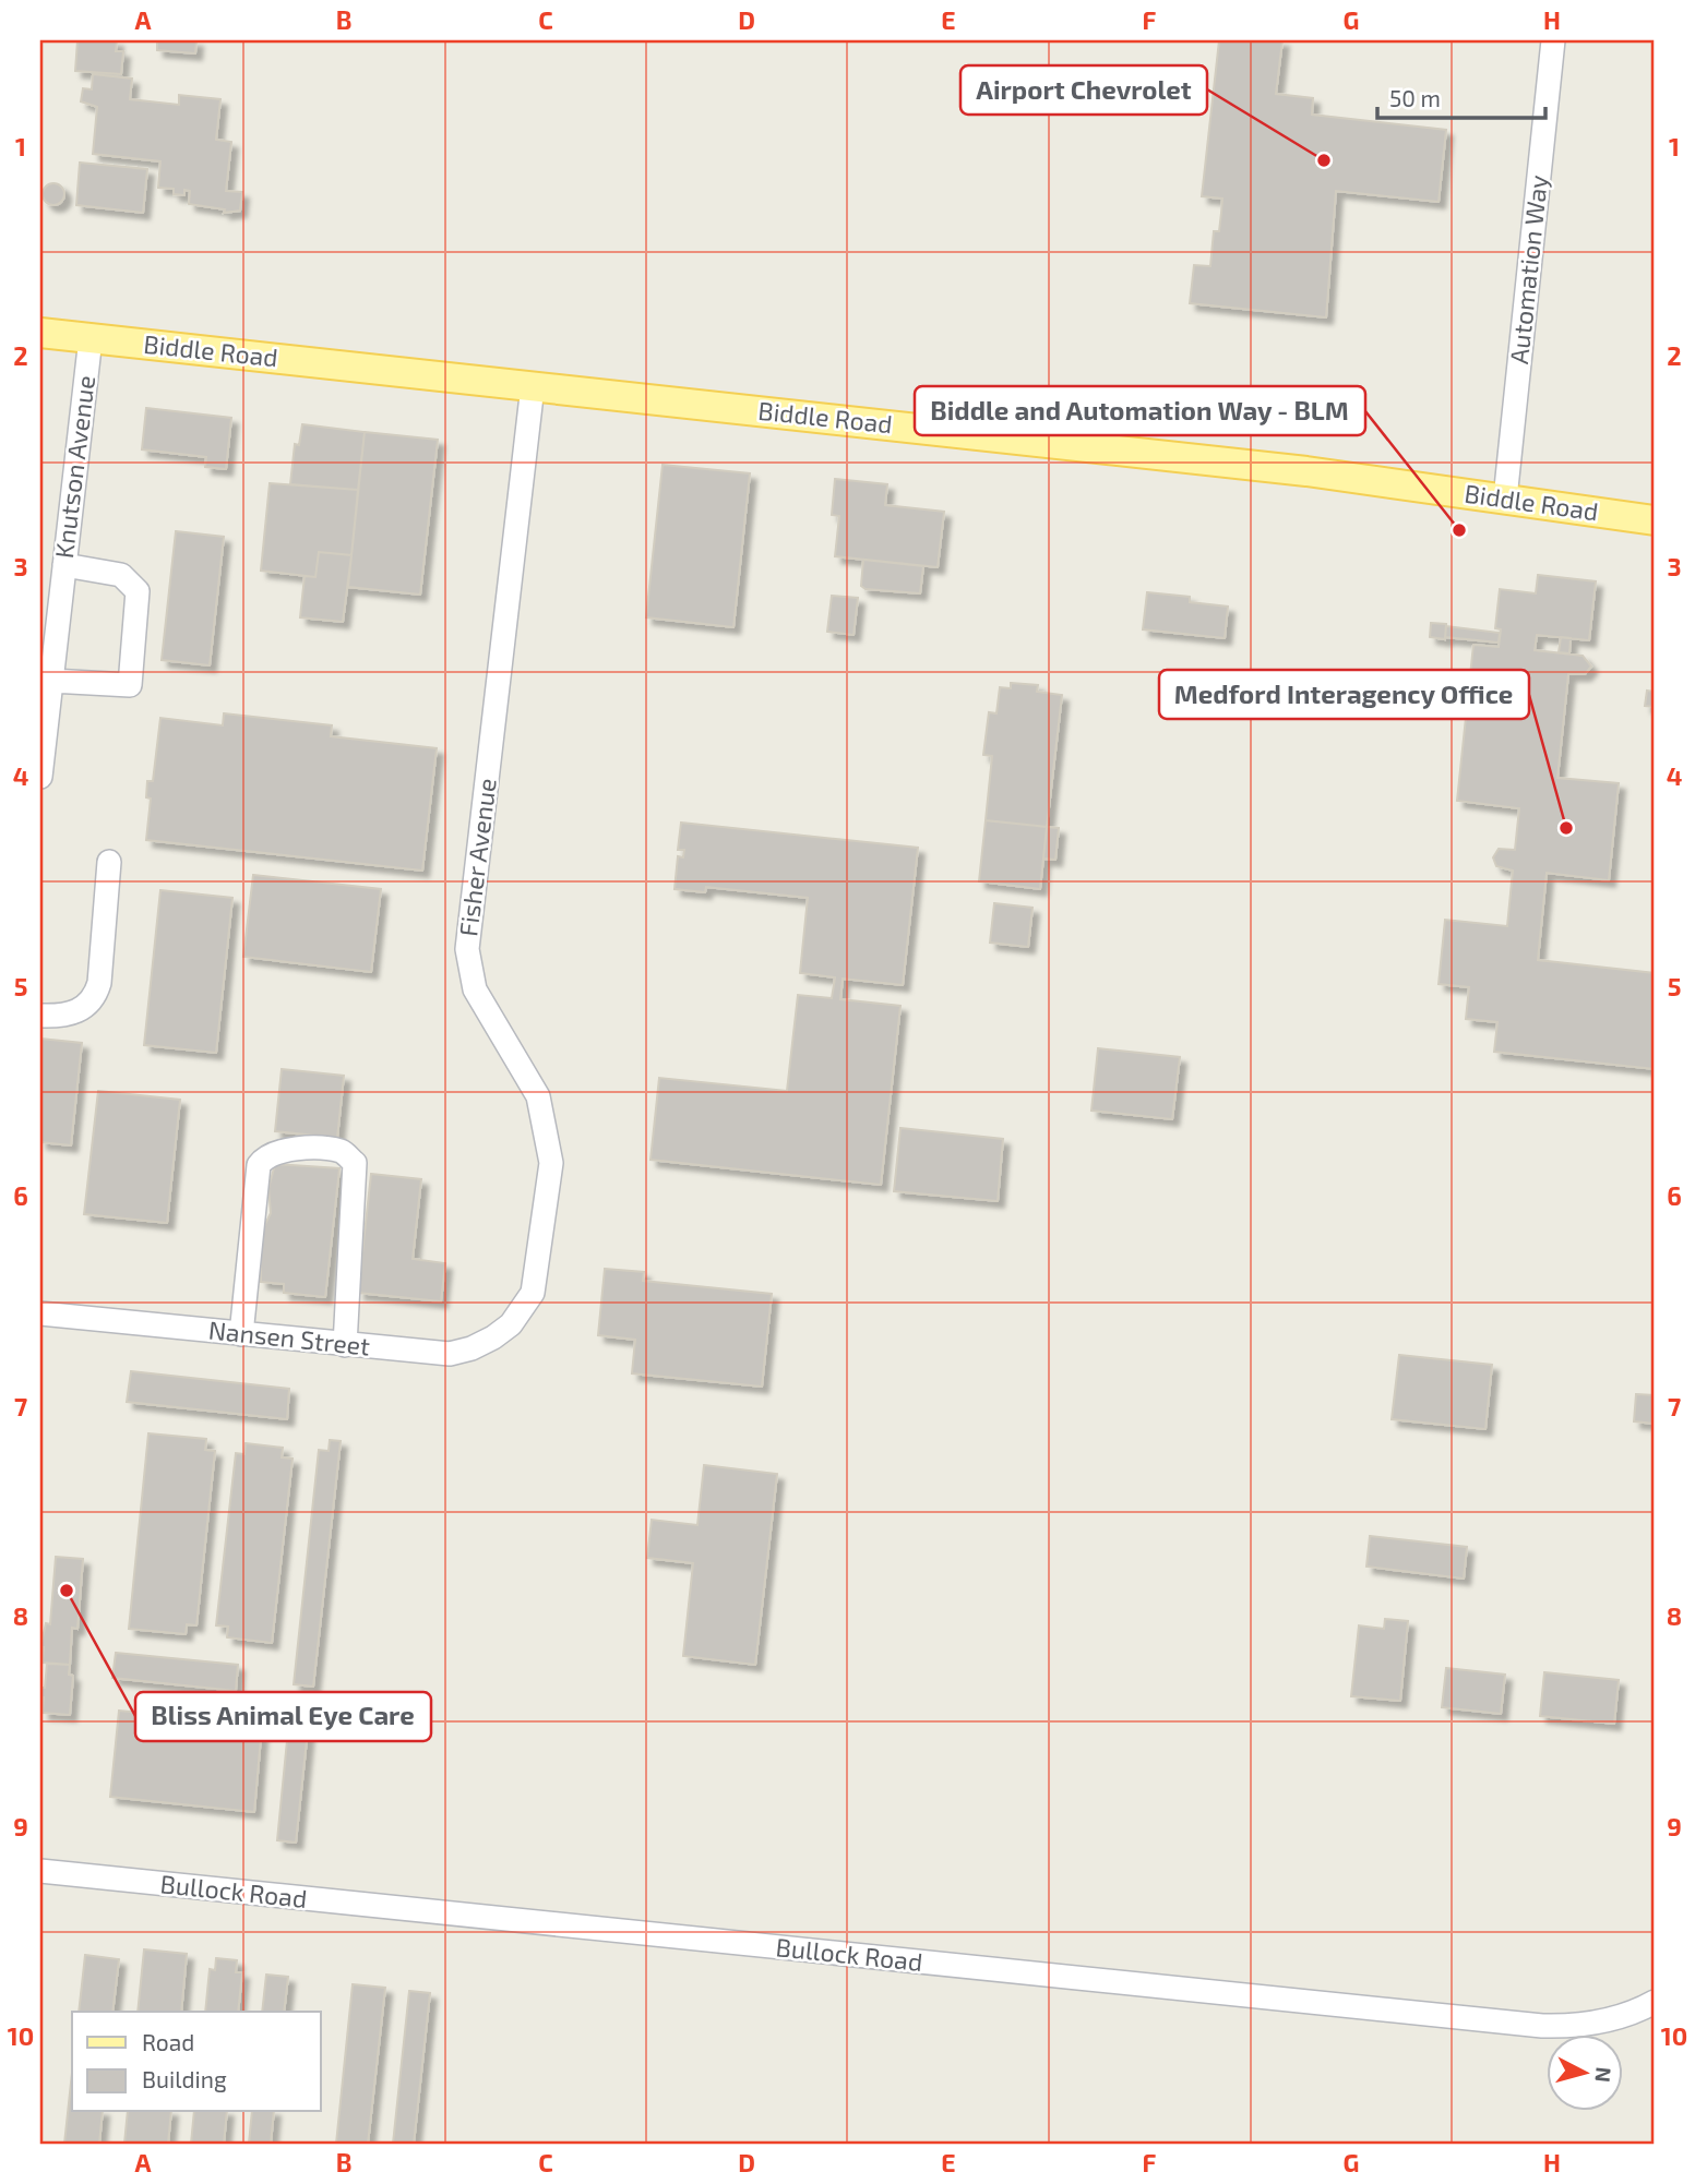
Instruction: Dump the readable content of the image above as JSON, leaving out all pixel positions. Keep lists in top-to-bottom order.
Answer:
{
  "streets": {
    "main road": ["Biddle Road"],
    "street": [
      "Automation Way",
      "Knutson Avenue",
      "Fisher Avenue",
      "Nansen Street",
      "Bullock Road"
    ]
  },
  "crossings": [
    ["Automation Way", "Biddle Road"],
    ["Biddle Road", "Knutson Avenue"],
    ["Biddle Road", "Fisher Avenue"],
    ["Fisher Avenue", "Nansen Street"]
  ],
  "places": [
    "Airport Chevrolet",
    "Biddle and Automation Way - BLM",
    "Medford Interagency Office",
    "Bliss Animal Eye Care"
  ],
  "legend": ["Road", "Building"],
  "scale_bar": "50 m",
  "north": "right",
  "grid": {
    "columns": [
      "A",
      "B",
      "C",
      "D",
      "E",
      "F",
      "G",
      "H"
    ],
    "rows": [
      "1",
      "2",
      "3",
      "4",
      "5",
      "6",
      "7",
      "8",
      "9",
      "10"
    ]
  }
}
